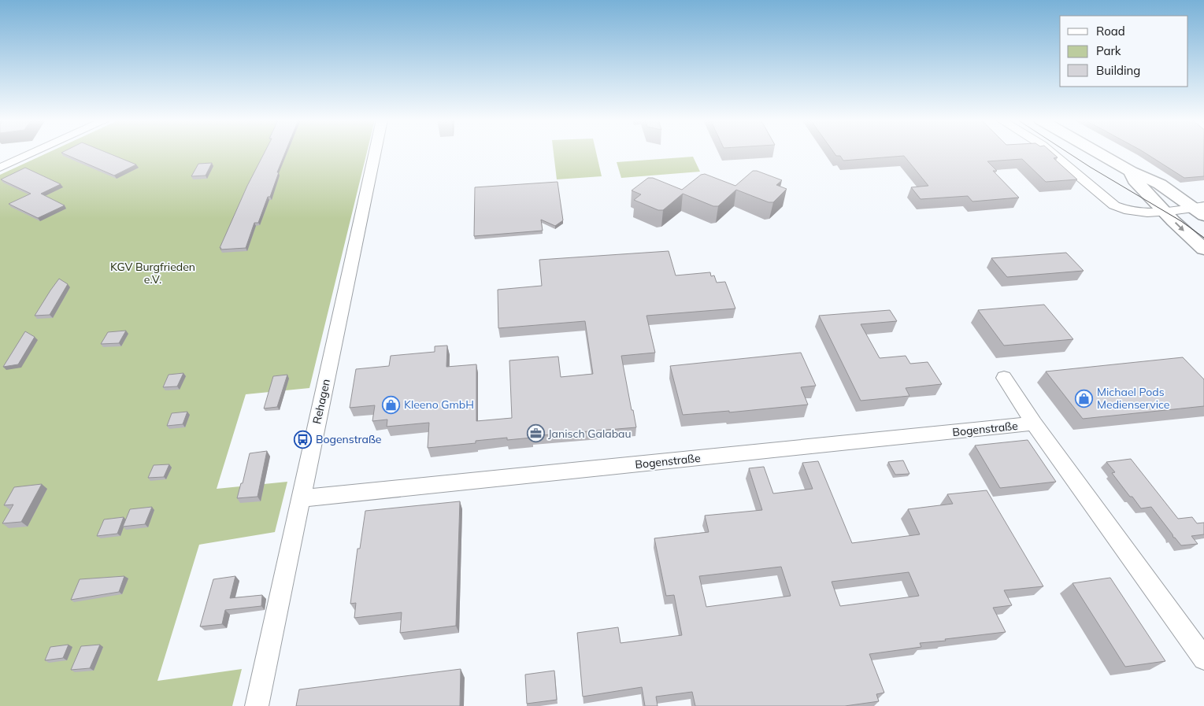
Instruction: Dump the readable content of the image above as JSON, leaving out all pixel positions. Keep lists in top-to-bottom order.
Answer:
{
  "streets": {
    "street": ["Rehagen", "Bogenstraße"]
  },
  "crossings": [
    ["Rehagen", "Bogenstraße"]
  ],
  "parks": ["KGV Burgfrieden e.V."],
  "places": {
    "shop": ["Michael Pods Medienservice", "Kleeno GmbH"],
    "office": ["Janisch Galabau"],
    "bus stop": ["Bogenstraße"]
  },
  "legend": ["Road", "Park", "Building"]
}
